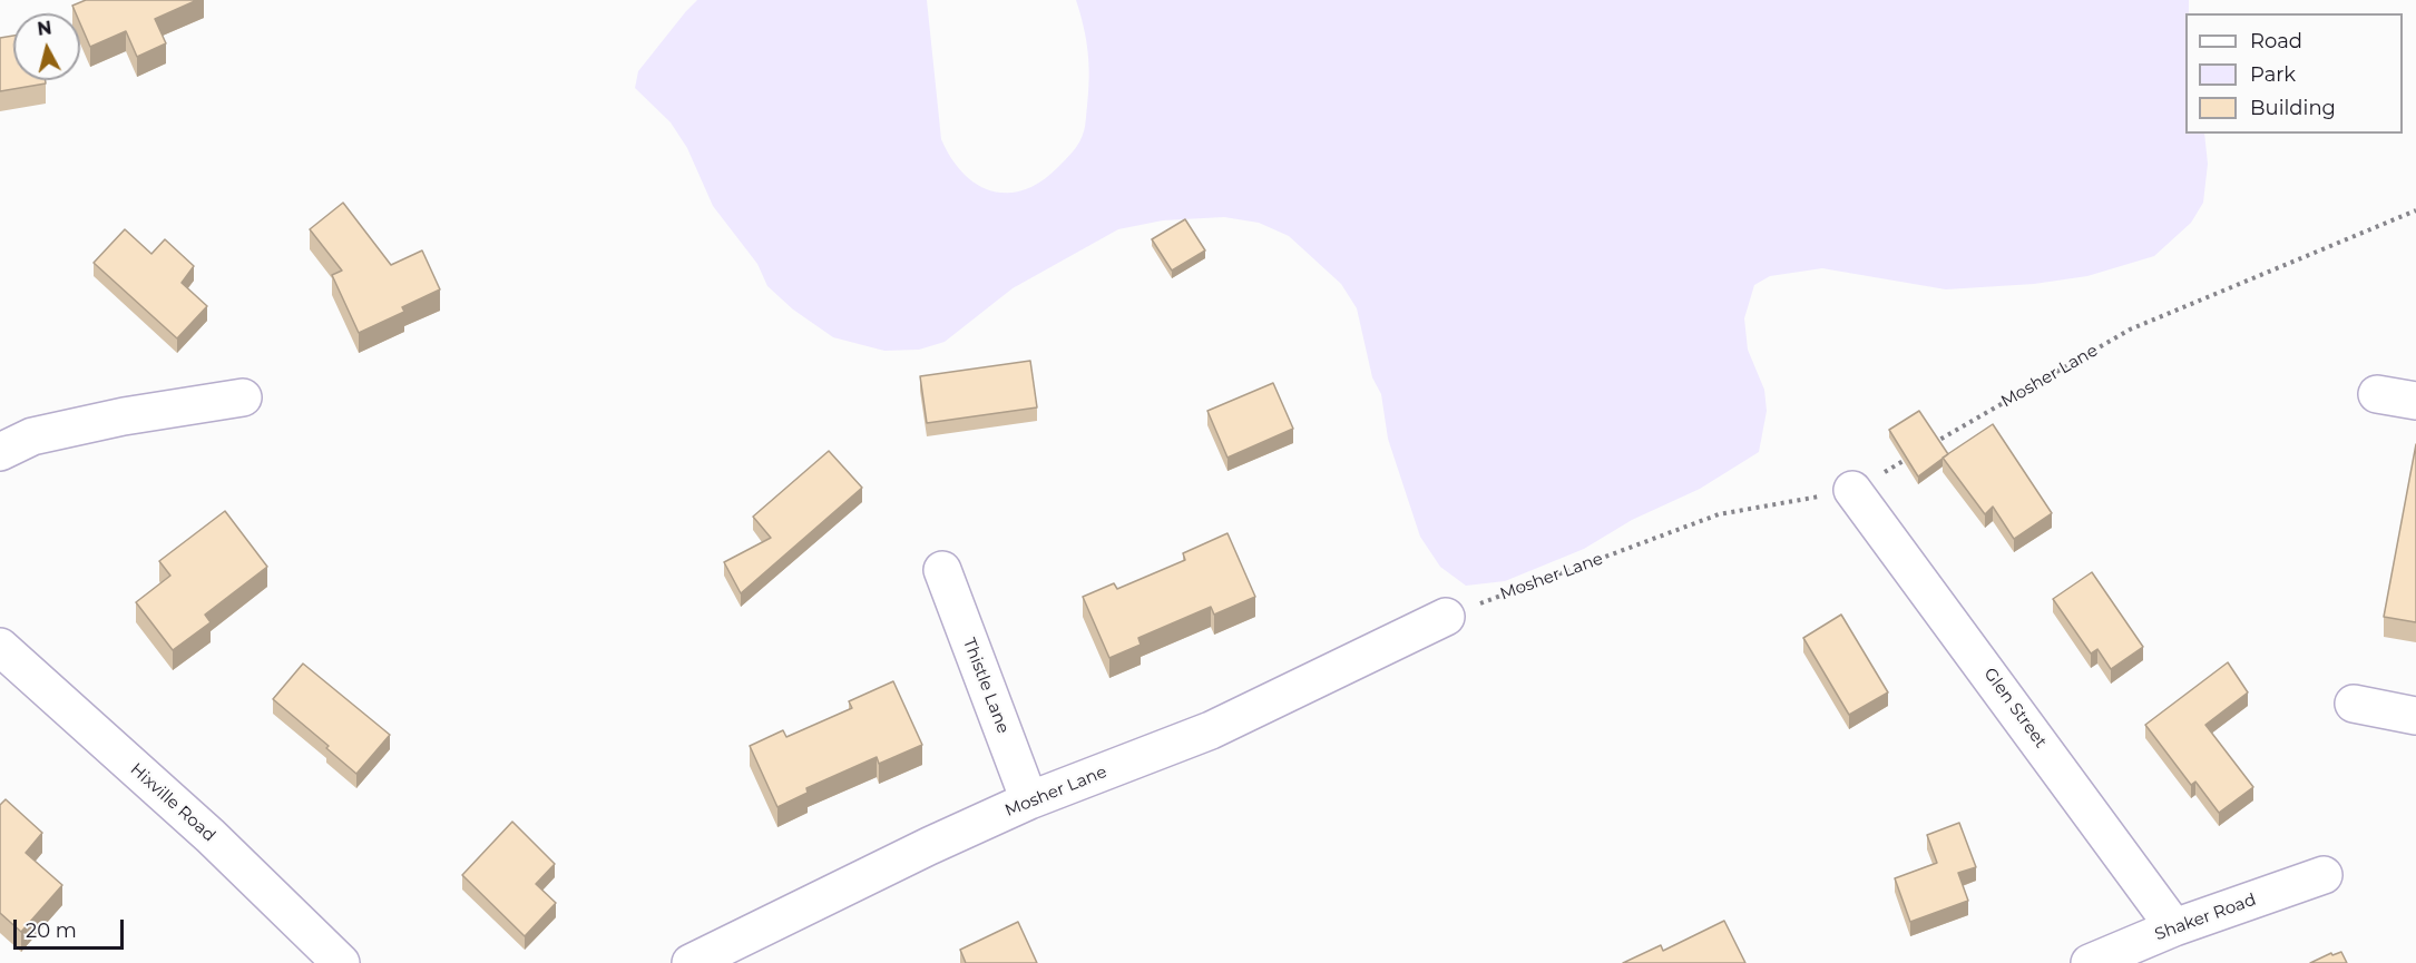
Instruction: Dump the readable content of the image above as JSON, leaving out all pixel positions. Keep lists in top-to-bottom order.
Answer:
{
  "streets": {
    "street": [
      "Mosher Lane",
      "Thistle Lane",
      "Glen Street",
      "Hixville Road",
      "Shaker Road"
    ]
  },
  "crossings": [
    ["Mosher Lane", "Thistle Lane"],
    ["Mosher Lane", "Glen Street"],
    ["Glen Street", "Shaker Road"]
  ],
  "legend": ["Road", "Park", "Building"],
  "scale_bar": "20 m",
  "north": "top"
}
